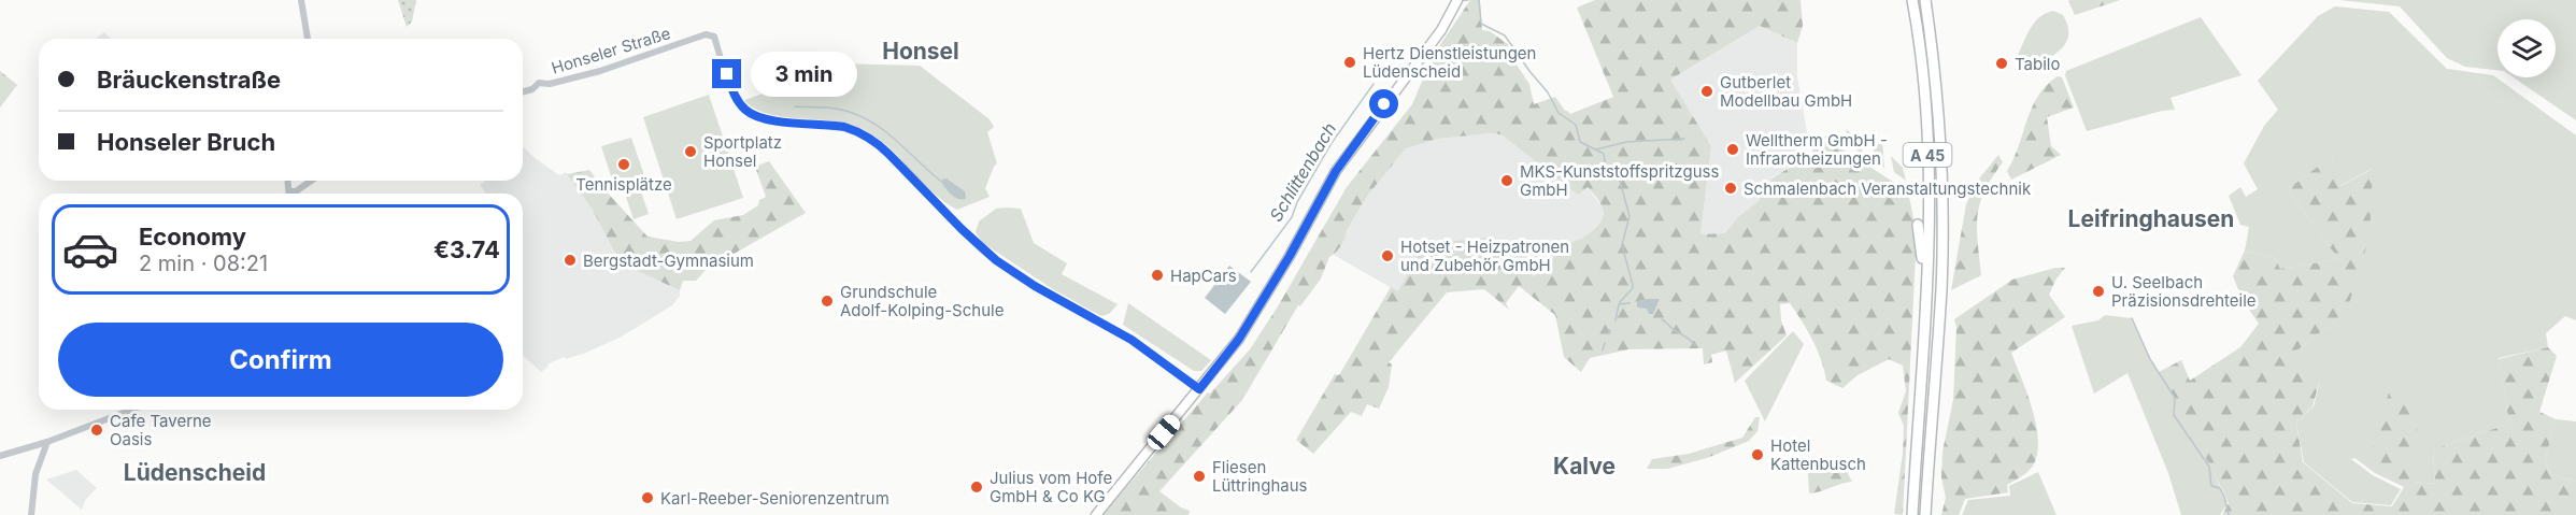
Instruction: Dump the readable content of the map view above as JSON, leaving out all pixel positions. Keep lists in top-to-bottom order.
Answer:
{
  "streets": {
    "highway": ["A 45"],
    "street": ["Honseler Straße"]
  },
  "districts": [
    "Honsel",
    "Leifringhausen",
    "Kalve",
    "Lüdenscheid"
  ],
  "water": ["Schlittenbach"],
  "places": [
    "Hertz Dienstleistungen Lüdenscheid",
    "Tabilo",
    "Gutberlet Modellbau GmbH",
    "Welltherm GmbH - Infrarotheizungen",
    "Sportplatz Honsel",
    "Tennisplätze",
    "MKS-Kunststoffspritzguss GmbH",
    "Schmalenbach Veranstaltungstechnik",
    "Hotset - Heizpatronen und Zubehör GmbH",
    "Bergstadt-Gymnasium",
    "HapCars",
    "U. Seelbach Präzisionsdrehteile",
    "Grundschule Adolf-Kolping-Schule",
    "Cafe Taverne Oasis",
    "Hotel Kattenbusch",
    "Fliesen Lüttringhaus",
    "Julius vom Hofe GmbH & Co KG",
    "Karl-Reeber-Seniorenzentrum"
  ],
  "page": {
    "banner": ["Bräuckenstraße", "Honseler Bruch"],
    "bubble": "3 min",
    "list": [
      {
        "name": "Economy",
        "note": "2 min · 08:21",
        "value": "€3.74"
      }
    ],
    "buttons": "Confirm"
  }
}
